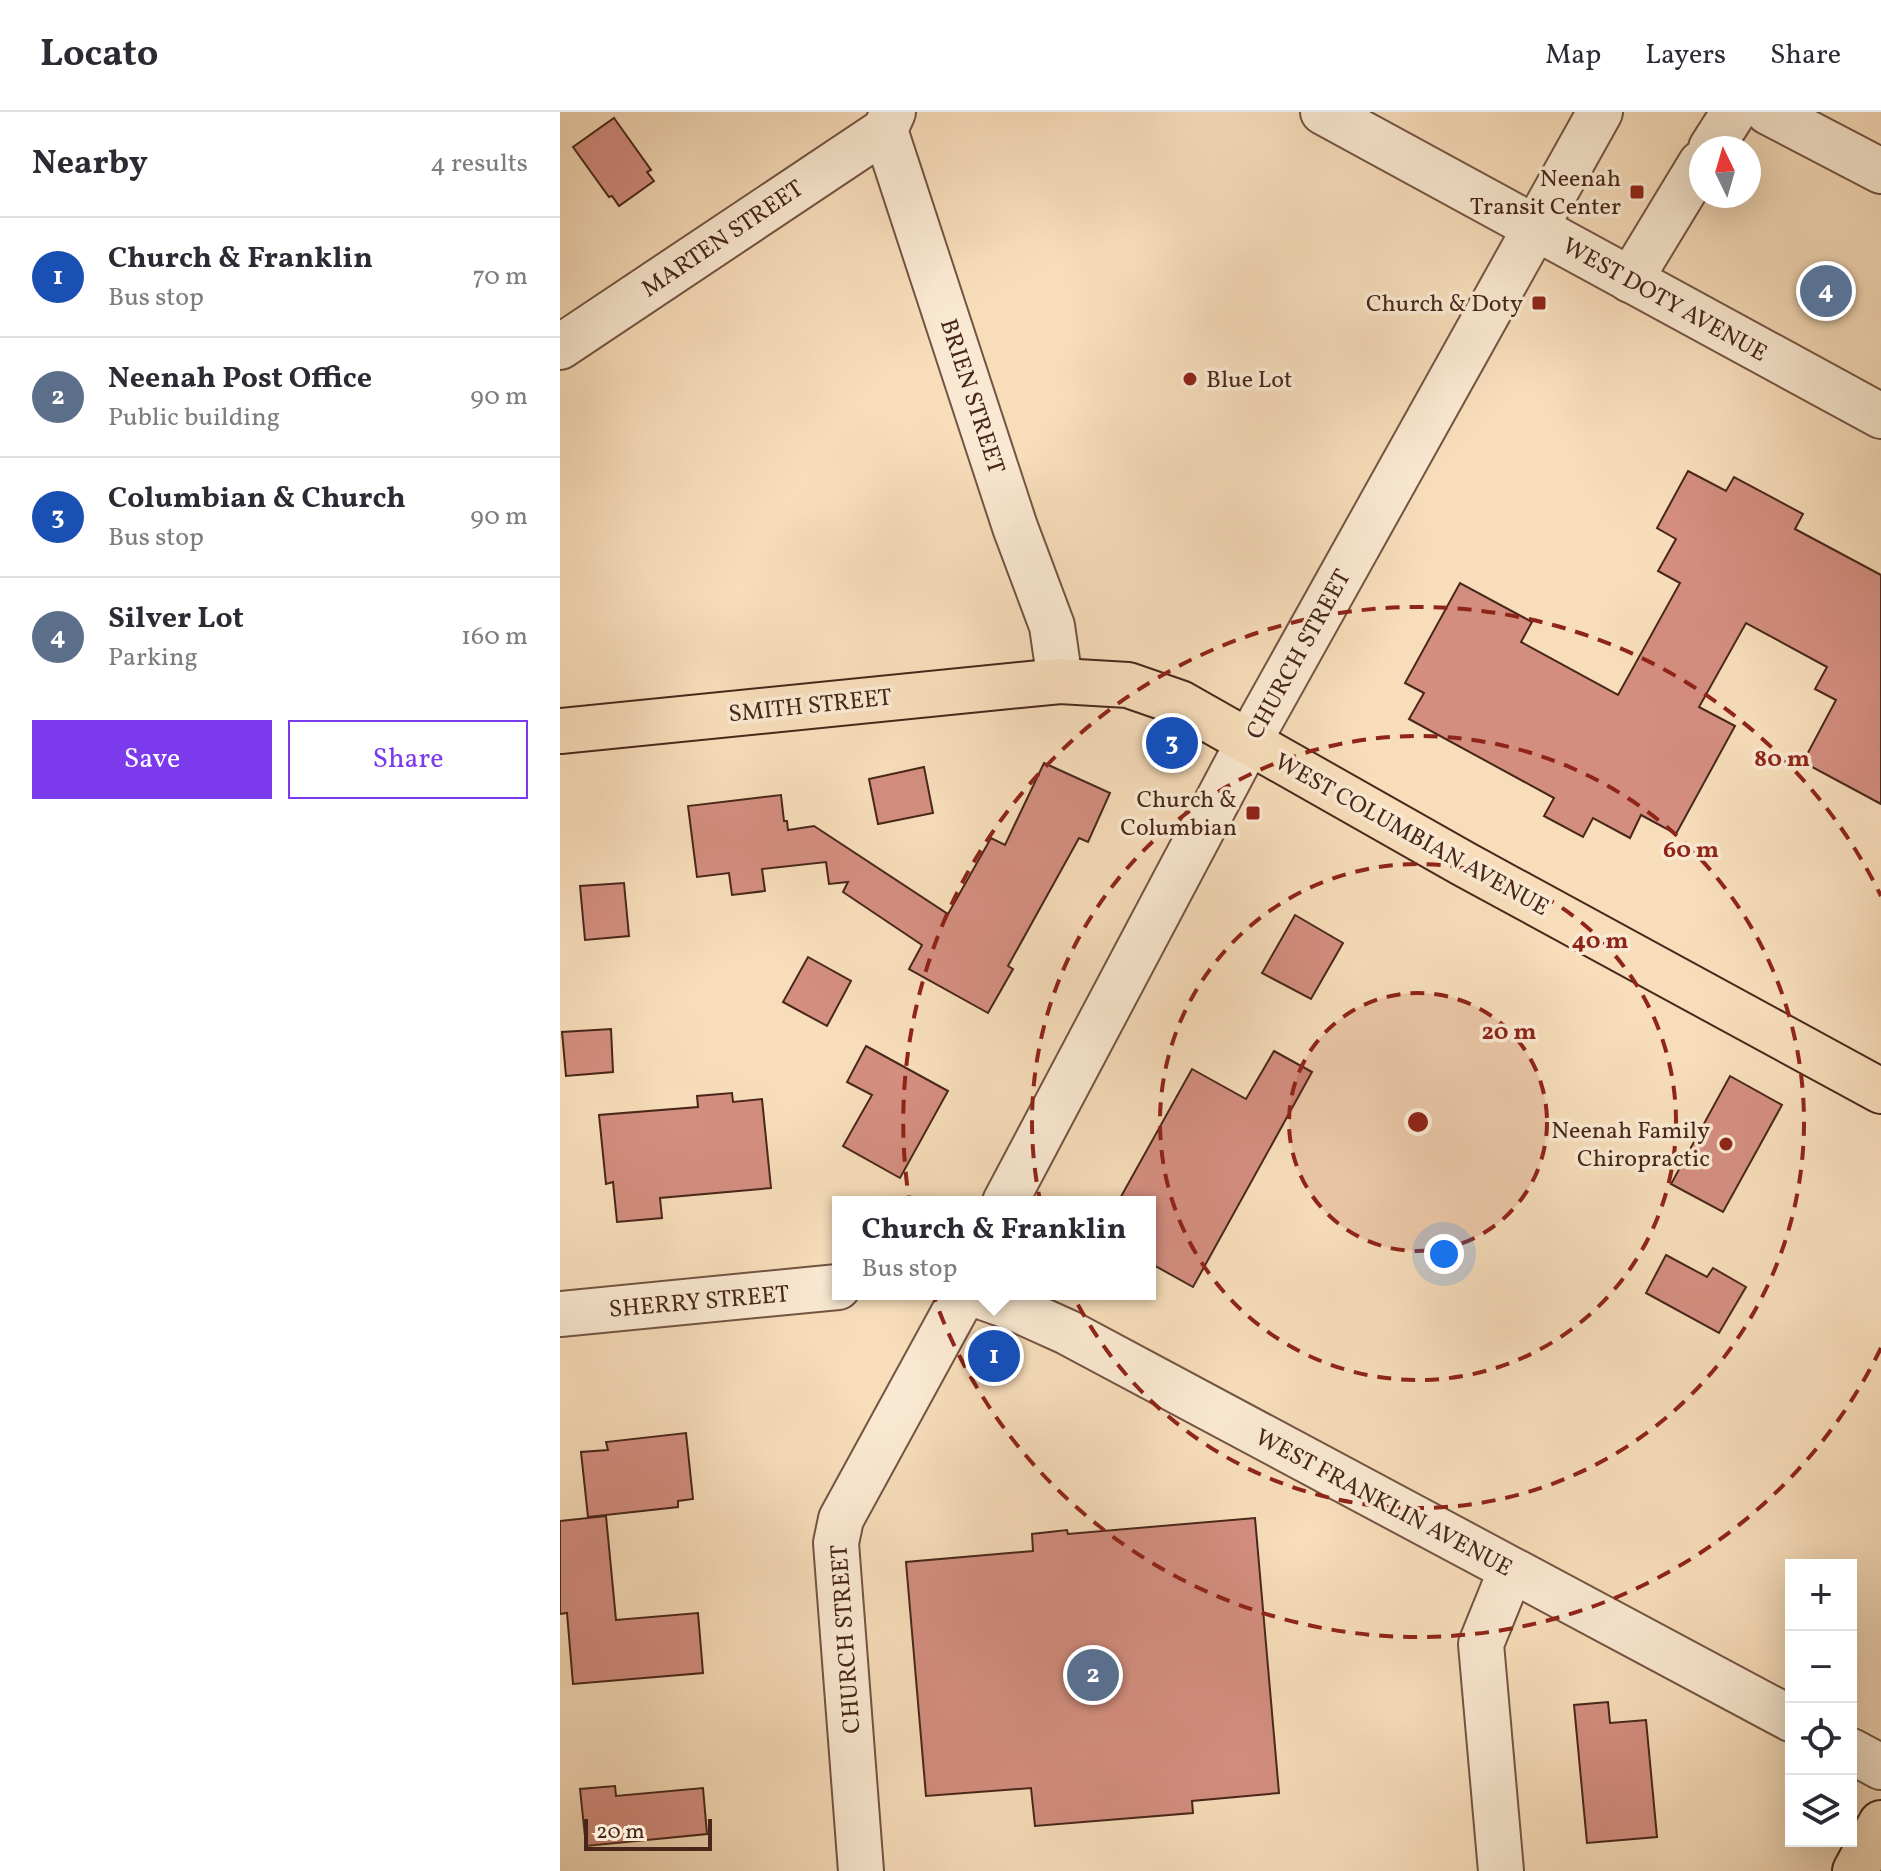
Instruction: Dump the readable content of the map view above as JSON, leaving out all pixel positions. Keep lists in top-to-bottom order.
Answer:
{
  "streets": {
    "main road": ["SMITH STREET", "WEST COLUMBIAN AVENUE"],
    "street": [
      "MARTEN STREET",
      "WEST DOTY AVENUE",
      "BRIEN STREET",
      "CHURCH STREET",
      "SHERRY STREET",
      "WEST FRANKLIN AVENUE"
    ]
  },
  "crossings": [
    ["MARTEN STREET", "BRIEN STREET"],
    ["WEST DOTY AVENUE", "CHURCH STREET"],
    ["BRIEN STREET", "SMITH STREET"],
    ["BRIEN STREET", "WEST COLUMBIAN AVENUE"],
    ["CHURCH STREET", "WEST COLUMBIAN AVENUE"],
    ["SMITH STREET", "WEST COLUMBIAN AVENUE"]
  ],
  "places": {
    "transit": ["Neenah Transit Center", "Church & Doty", "Church & Columbian"],
    "other": ["Blue Lot", "Neenah Family Chiropractic"]
  },
  "scale_bar": "20 m",
  "north": "top",
  "page": {
    "header": "Locato",
    "nav": ["Map", "Layers", "Share"],
    "heading": ["Nearby", "4 results"],
    "list": [
      {
        "mark": "1",
        "name": "Church & Franklin",
        "note": "Bus stop",
        "value": "70 m"
      },
      {
        "mark": "2",
        "name": "Neenah Post Office",
        "note": "Public building",
        "value": "90 m"
      },
      {
        "mark": "3",
        "name": "Columbian & Church",
        "note": "Bus stop",
        "value": "90 m"
      },
      {
        "mark": "4",
        "name": "Silver Lot",
        "note": "Parking",
        "value": "160 m"
      }
    ],
    "pins": [
      "4",
      "3",
      "1",
      "2"
    ],
    "buttons": ["Save", "Share"],
    "popup": ["Church & Franklin", "Bus stop"],
    "map_buttons": ["+", "−"],
    "scale": "20 m"
  },
  "rings": [
    "80 m",
    "60 m",
    "40 m",
    "20 m"
  ]
}
